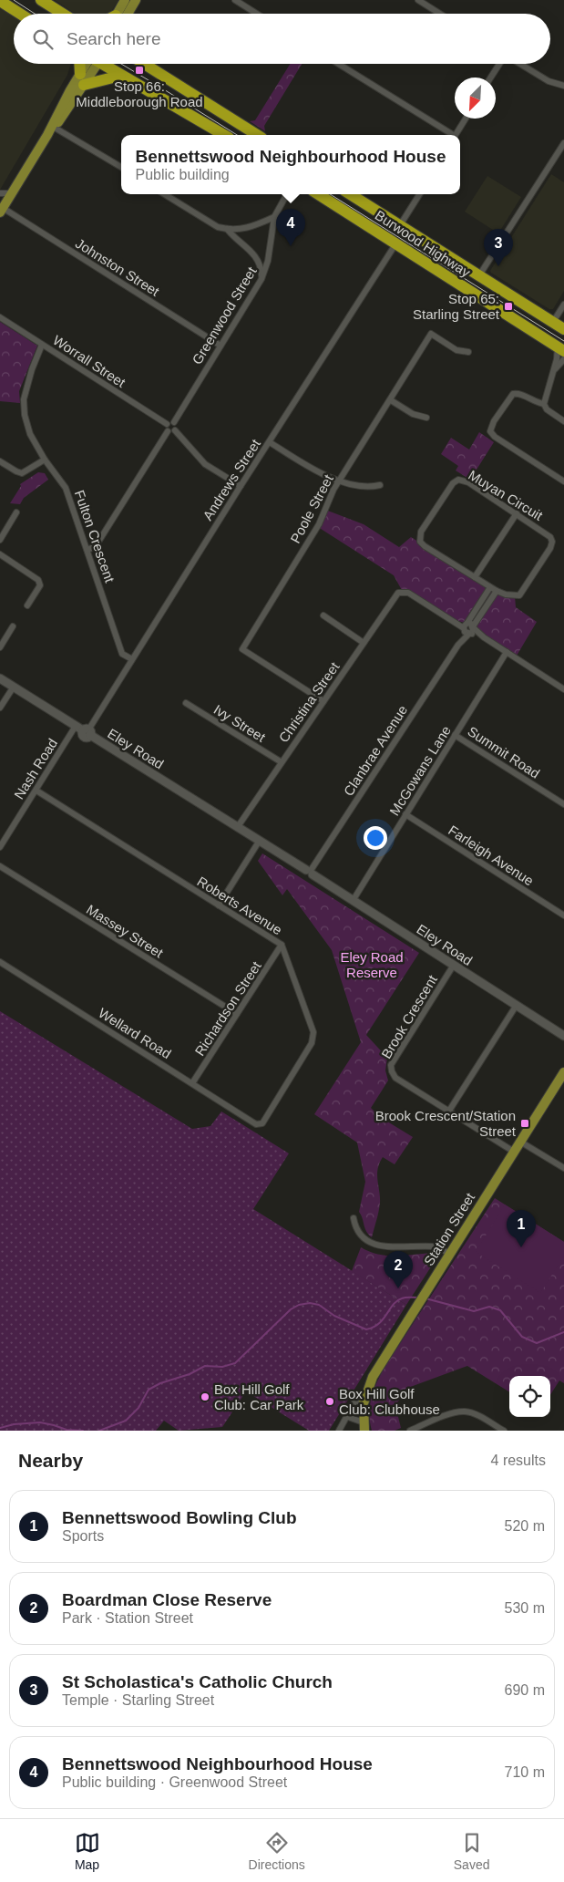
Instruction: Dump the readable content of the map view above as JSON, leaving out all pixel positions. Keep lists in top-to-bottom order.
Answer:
{
  "streets": {
    "highway": ["Burwood Highway"],
    "main road": ["Eley Road", "Station Street"],
    "street": [
      "Johnston Street",
      "Greenwood Street",
      "Worrall Street",
      "Andrews Street",
      "Muyan Circuit",
      "Poole Street",
      "Fulton Crescent",
      "Christina Street",
      "Ivy Street",
      "Clanbrae Avenue",
      "Summit Road",
      "Nash Road",
      "McGowans Lane",
      "Farleigh Avenue",
      "Roberts Avenue",
      "Massey Street",
      "Richardson Street",
      "Brook Crescent",
      "Wellard Road"
    ]
  },
  "crossings": [
    ["Burwood Highway", "Andrews Street"],
    ["Johnston Street", "Greenwood Street"],
    ["Greenwood Street", "Worrall Street"],
    ["Worrall Street", "Fulton Crescent"],
    ["Andrews Street", "Fulton Crescent"],
    ["Andrews Street", "Eley Road"],
    ["Andrews Street", "Nash Road"],
    ["Poole Street", "Christina Street"],
    ["Christina Street", "Ivy Street"],
    ["Christina Street", "Eley Road"],
    ["Christina Street", "Clanbrae Avenue"],
    ["Eley Road", "Clanbrae Avenue"],
    ["Eley Road", "Nash Road"],
    ["Eley Road", "McGowans Lane"],
    ["Eley Road", "Brook Crescent"],
    ["Summit Road", "McGowans Lane"],
    ["Nash Road", "Roberts Avenue"],
    ["McGowans Lane", "Farleigh Avenue"],
    ["Roberts Avenue", "Richardson Street"],
    ["Roberts Avenue", "Wellard Road"],
    ["Massey Street", "Richardson Street"],
    ["Richardson Street", "Wellard Road"],
    ["Brook Crescent", "Station Street"]
  ],
  "parks": ["Eley Road Reserve"],
  "places": {
    "transit": ["Stop 66: Middleborough Road", "Stop 65: Starling Street", "Brook Crescent/Station Street"],
    "other": ["Box Hill Golf Club: Car Park", "Box Hill Golf Club: Clubhouse"]
  },
  "north": "bottom left",
  "page": {
    "search": "Search here",
    "popup": ["Bennettswood Neighbourhood House", "Public building"],
    "pins": [
      "4",
      "3",
      "1",
      "2"
    ],
    "heading": ["Nearby", "4 results"],
    "list": [
      {
        "mark": "1",
        "name": "Bennettswood Bowling Club",
        "note": "Sports",
        "value": "520 m"
      },
      {
        "mark": "2",
        "name": "Boardman Close Reserve",
        "note": "Park · Station Street",
        "value": "530 m"
      },
      {
        "mark": "3",
        "name": "St Scholastica's Catholic Church",
        "note": "Temple · Starling Street",
        "value": "690 m"
      },
      {
        "mark": "4",
        "name": "Bennettswood Neighbourhood House",
        "note": "Public building · Greenwood Street",
        "value": "710 m"
      }
    ],
    "nav": ["Map", "Directions", "Saved"]
  }
}
